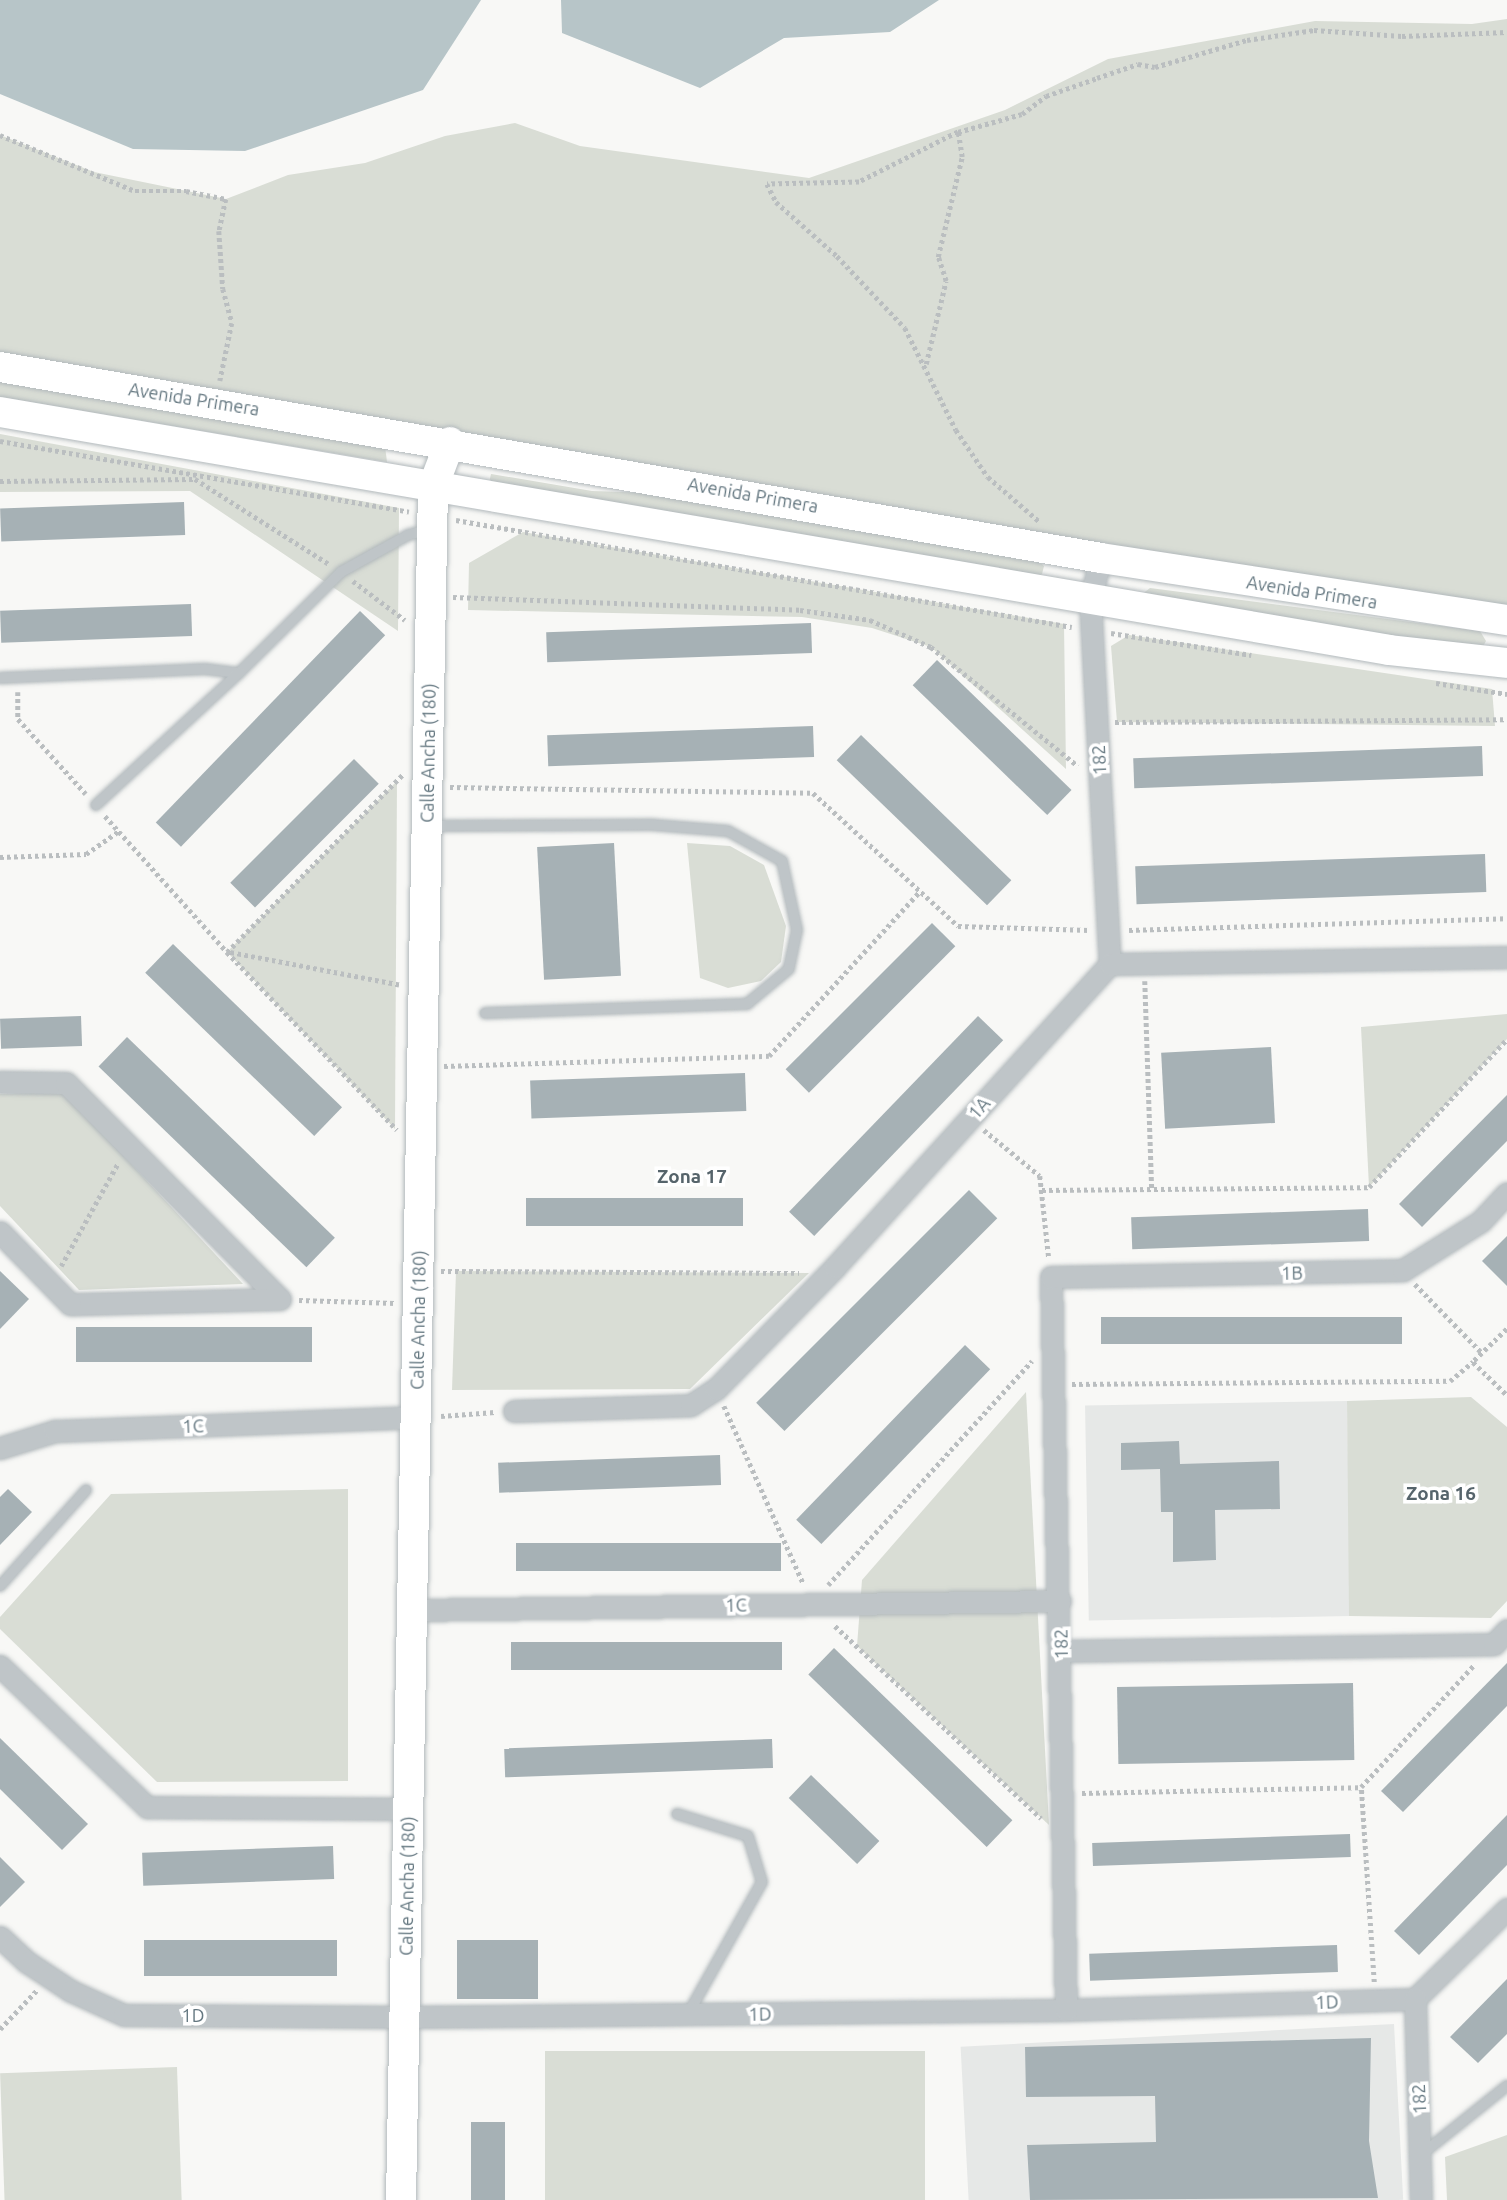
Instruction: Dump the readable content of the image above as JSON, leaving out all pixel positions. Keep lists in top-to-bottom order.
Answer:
{
  "streets": {
    "street": [
      "Avenida Primera",
      "Calle Ancha (180)",
      "182",
      "1A",
      "1B",
      "1C",
      "1D"
    ]
  },
  "crossings": [
    ["Avenida Primera", "Calle Ancha (180)"],
    ["Avenida Primera", "182"],
    ["Calle Ancha (180)", "1C"],
    ["Calle Ancha (180)", "1D"],
    ["182", "1A"],
    ["182", "1B"],
    ["182", "1C"],
    ["182", "1D"]
  ],
  "districts": ["Zona 17", "Zona 16"]
}
